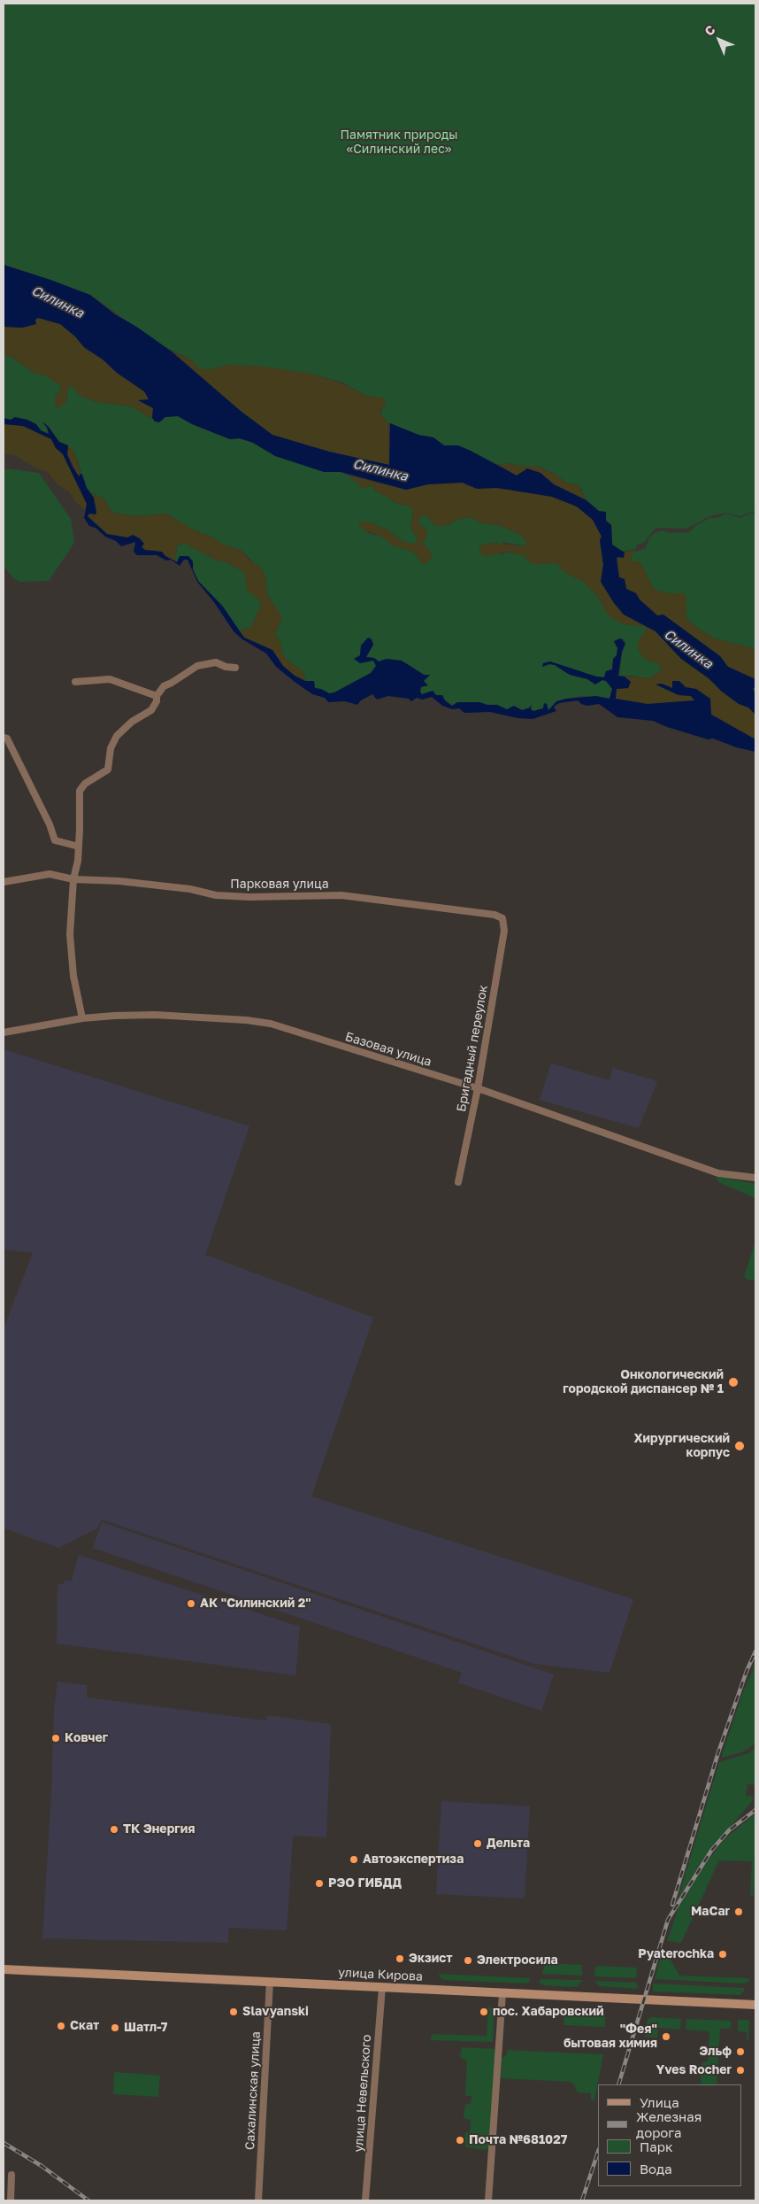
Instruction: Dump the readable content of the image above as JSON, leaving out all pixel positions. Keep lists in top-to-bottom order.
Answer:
{
  "streets": {
    "main road": ["улица Кирова"],
    "street": [
      "Парковая улица",
      "Бригадный переулок",
      "Базовая улица",
      "Сахалинская улица",
      "улица Невельского"
    ]
  },
  "crossings": [
    ["Парковая улица", "Бригадный переулок"],
    ["Бригадный переулок", "Базовая улица"],
    ["улица Кирова", "Сахалинская улица"],
    ["улица Кирова", "улица Невельского"]
  ],
  "water": ["Силинка"],
  "parks": ["Памятник природы «Силинский лес»"],
  "places": [
    "Онкологический городской диспансер № 1",
    "Хирургический корпус",
    "АК \"Силинский 2\"",
    "Ковчег",
    "ТК Энергия",
    "Дельта",
    "Автоэкспертиза",
    "РЭО ГИБДД",
    "MaCar",
    "Pyaterochka",
    "Экзист",
    "Электросила",
    "Slavyanski",
    "пос. Хабаровский",
    "Скат",
    "Шатл-7",
    "\"Фея\" бытовая химия",
    "Эльф",
    "Yves Rocher",
    "Почта №681027"
  ],
  "legend": [
    "Улица",
    "Железная дорога",
    "Парк",
    "Вода"
  ],
  "north": "top left"
}
